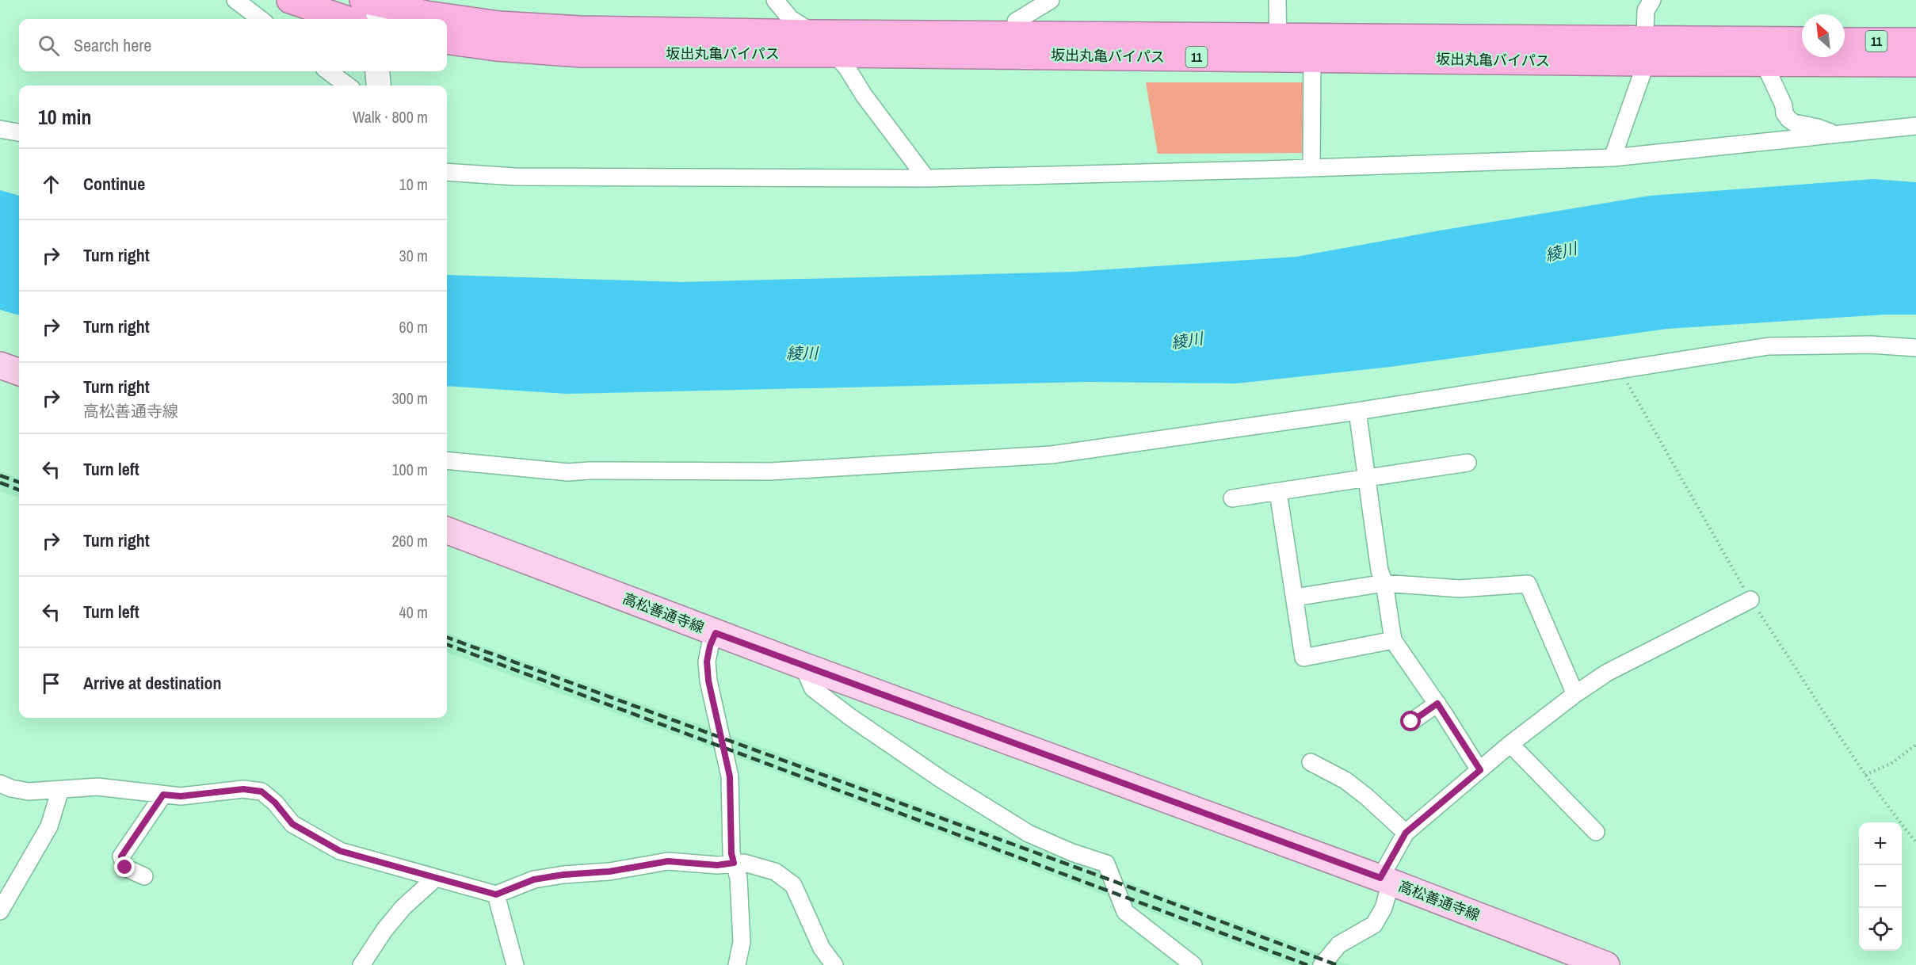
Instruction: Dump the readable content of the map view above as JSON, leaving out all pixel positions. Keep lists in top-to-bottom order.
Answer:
{
  "streets": {
    "highway": ["11", "坂出丸亀バイパス"],
    "main road": ["高松善通寺線"]
  },
  "water": ["綾川"],
  "north": "top left",
  "page": {
    "search": "Search here",
    "heading": ["10 min", "Walk · 800 m"],
    "list": [
      ["Continue", "10 m"],
      ["Turn right", "30 m"],
      ["Turn right", "60 m"],
      ["Turn right", "高松善通寺線", "300 m"],
      ["Turn left", "100 m"],
      ["Turn right", "260 m"],
      ["Turn left", "40 m"],
      "Arrive at destination"
    ],
    "map_buttons": ["+", "−"]
  }
}
